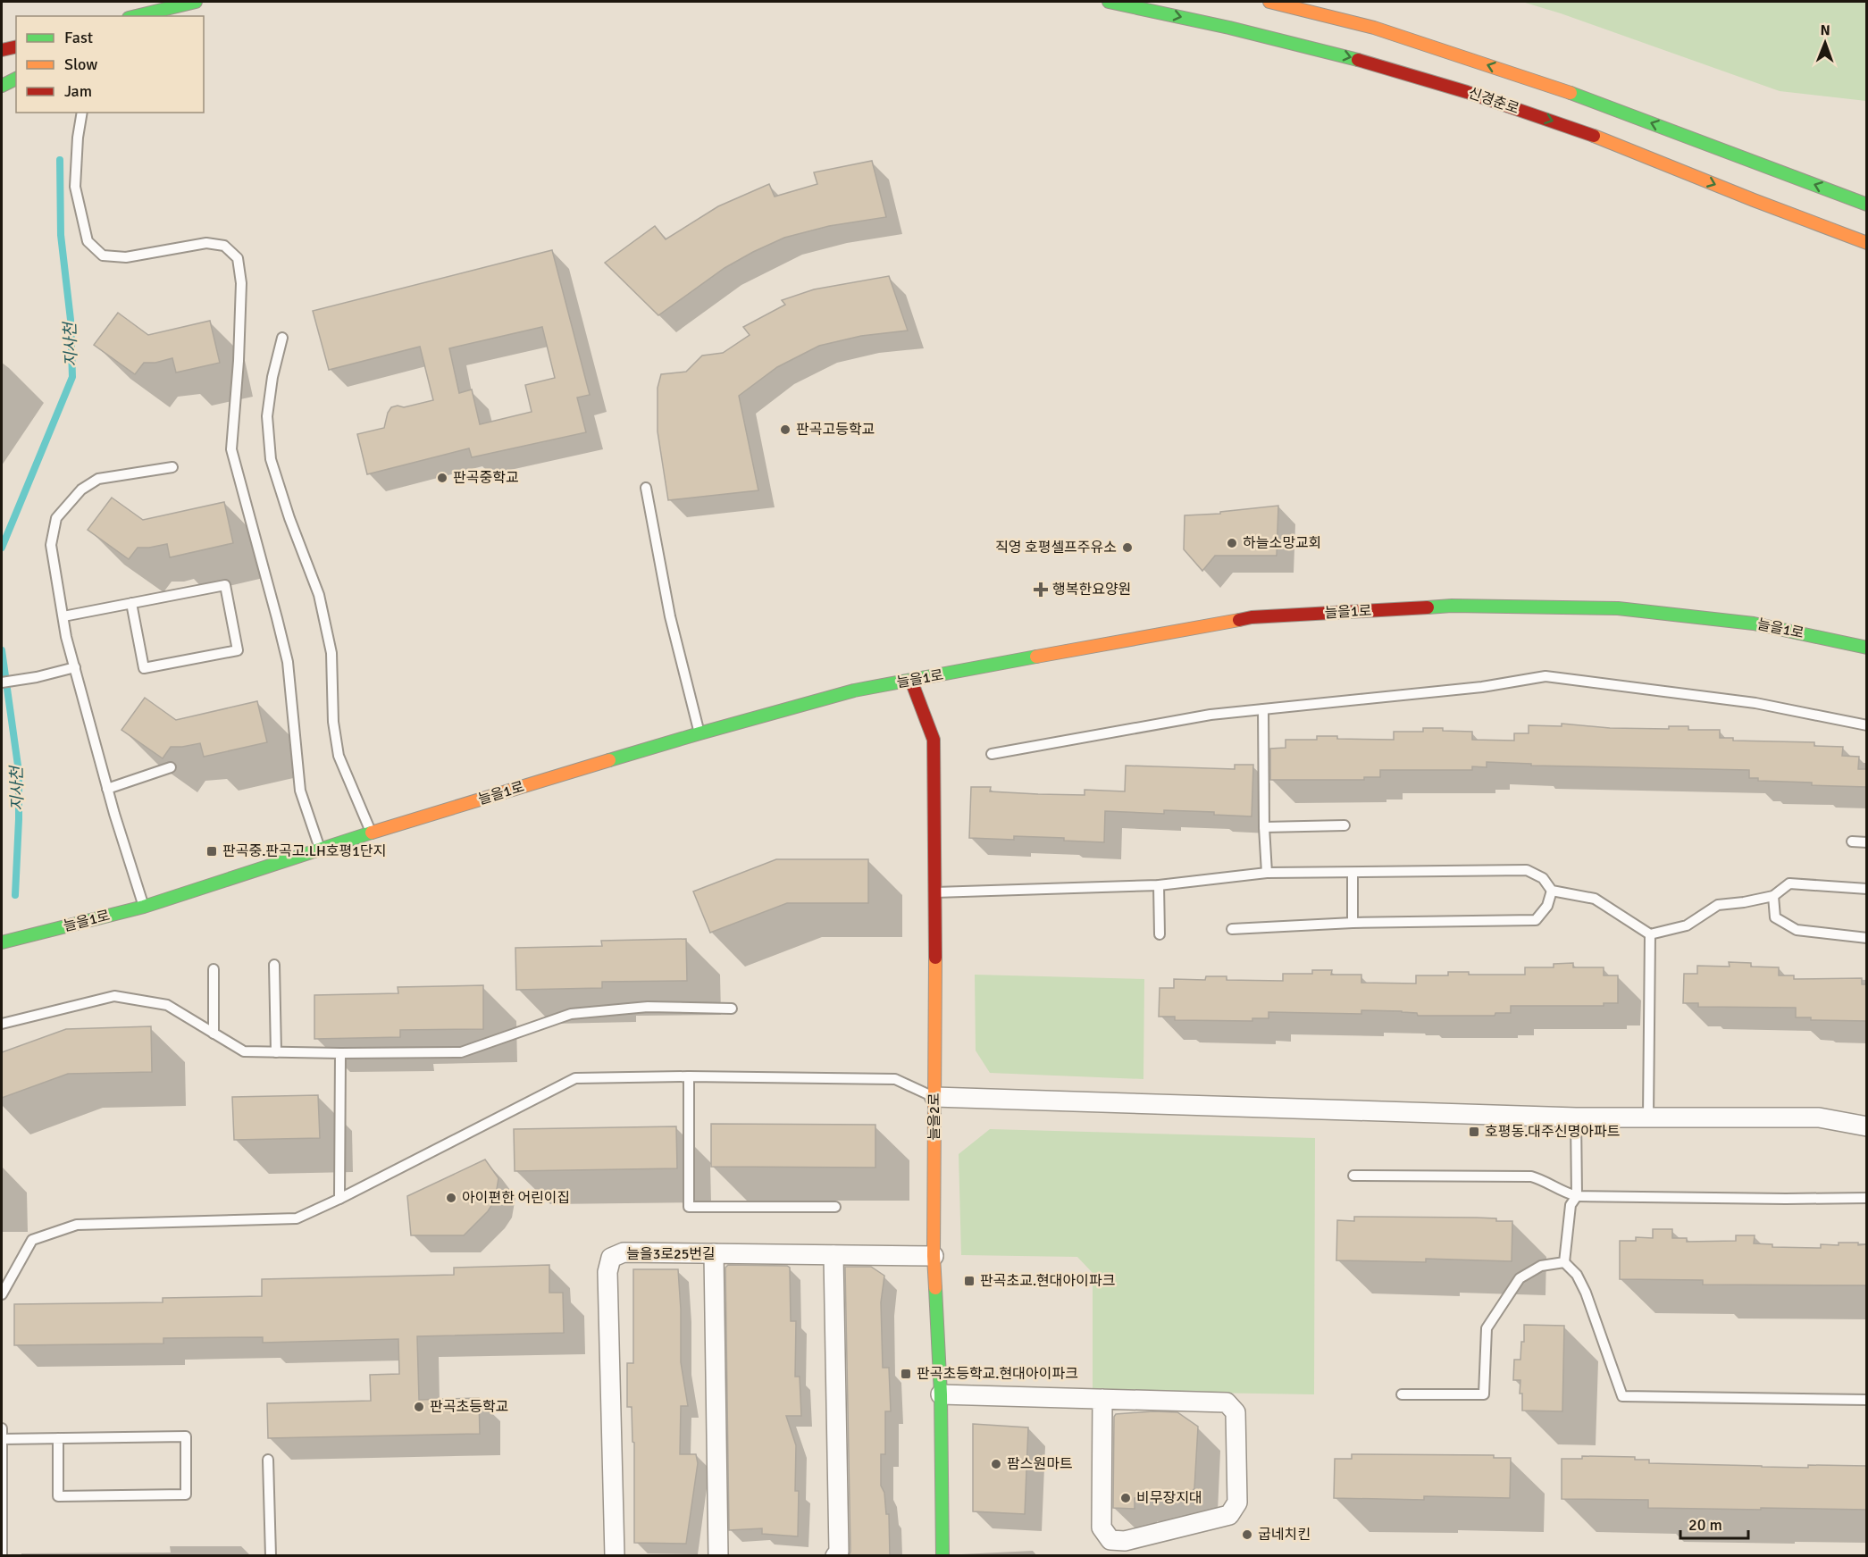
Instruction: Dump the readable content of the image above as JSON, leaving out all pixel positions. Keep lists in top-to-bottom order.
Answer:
{
  "streets": {
    "main road": ["신경춘로", "늘을1로", "늘을2로"],
    "street": ["늘을3로25번길"]
  },
  "crossings": [
    ["늘을1로", "늘을2로"],
    ["늘을2로", "늘을3로25번길"]
  ],
  "water": ["지사천"],
  "places": {
    "other": [
      "판곡고등학교",
      "판곡중학교",
      "하늘소망교회",
      "직영 호평셀프주유소",
      "아이편한 어린이집",
      "판곡초등학교",
      "팜스원마트",
      "비무장지대",
      "굽네치킨"
    ],
    "health": ["행복한요양원"],
    "transit": [
      "판곡중.판곡고.LH호평1단지",
      "호평동.대주신명아파트",
      "판곡초교.현대아이파크",
      "판곡초등학교.현대아이파크"
    ]
  },
  "legend": ["Fast", "Slow", "Jam"],
  "scale_bar": "20 m",
  "north": "top"
}
